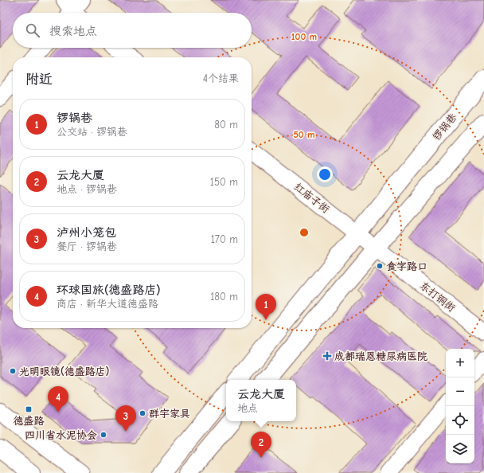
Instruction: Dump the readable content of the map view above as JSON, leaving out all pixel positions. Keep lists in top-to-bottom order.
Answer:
{
  "streets": {
    "main road": ["锣锅巷"],
    "street": ["红庙子街", "东打铜街"]
  },
  "crossings": [
    ["锣锅巷", "红庙子街"],
    ["红庙子街", "东打铜街"]
  ],
  "places": {
    "other": [
      "食字路口",
      "光明眼镜(德盛路店)",
      "群宇家具",
      "四川省水泥协会"
    ],
    "health": ["成都瑞恩糖尿病医院"],
    "transit": ["德盛路"]
  },
  "page": {
    "search": "搜索地点",
    "heading": ["附近", "4个结果"],
    "list": [
      {
        "mark": "1",
        "name": "锣锅巷",
        "note": "公交站 · 锣锅巷",
        "value": "80 m"
      },
      {
        "mark": "2",
        "name": "云龙大厦",
        "note": "地点 · 锣锅巷",
        "value": "150 m"
      },
      {
        "mark": "3",
        "name": "泸州小笼包",
        "note": "餐厅 · 锣锅巷",
        "value": "170 m"
      },
      {
        "mark": "4",
        "name": "环球国旅(德盛路店)",
        "note": "商店 · 新华大道德盛路",
        "value": "180 m"
      }
    ],
    "pins": [
      "1",
      "4",
      "3",
      "2"
    ],
    "map_buttons": ["+", "−"],
    "popup": ["云龙大厦", "地点"]
  },
  "rings": ["100 m", "50 m"]
}
